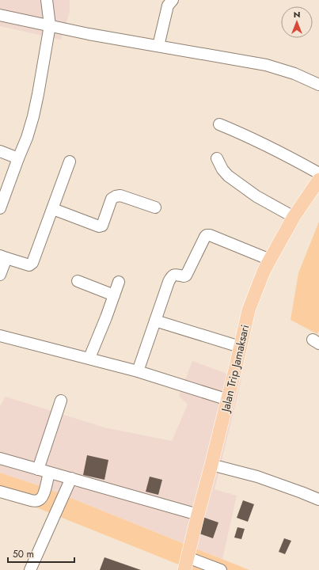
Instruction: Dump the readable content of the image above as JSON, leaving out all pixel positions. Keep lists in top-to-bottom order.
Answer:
{
  "streets": {
    "main road": ["Jalan Trip Jamaksari"]
  },
  "scale_bar": "50 m",
  "north": "top"
}
